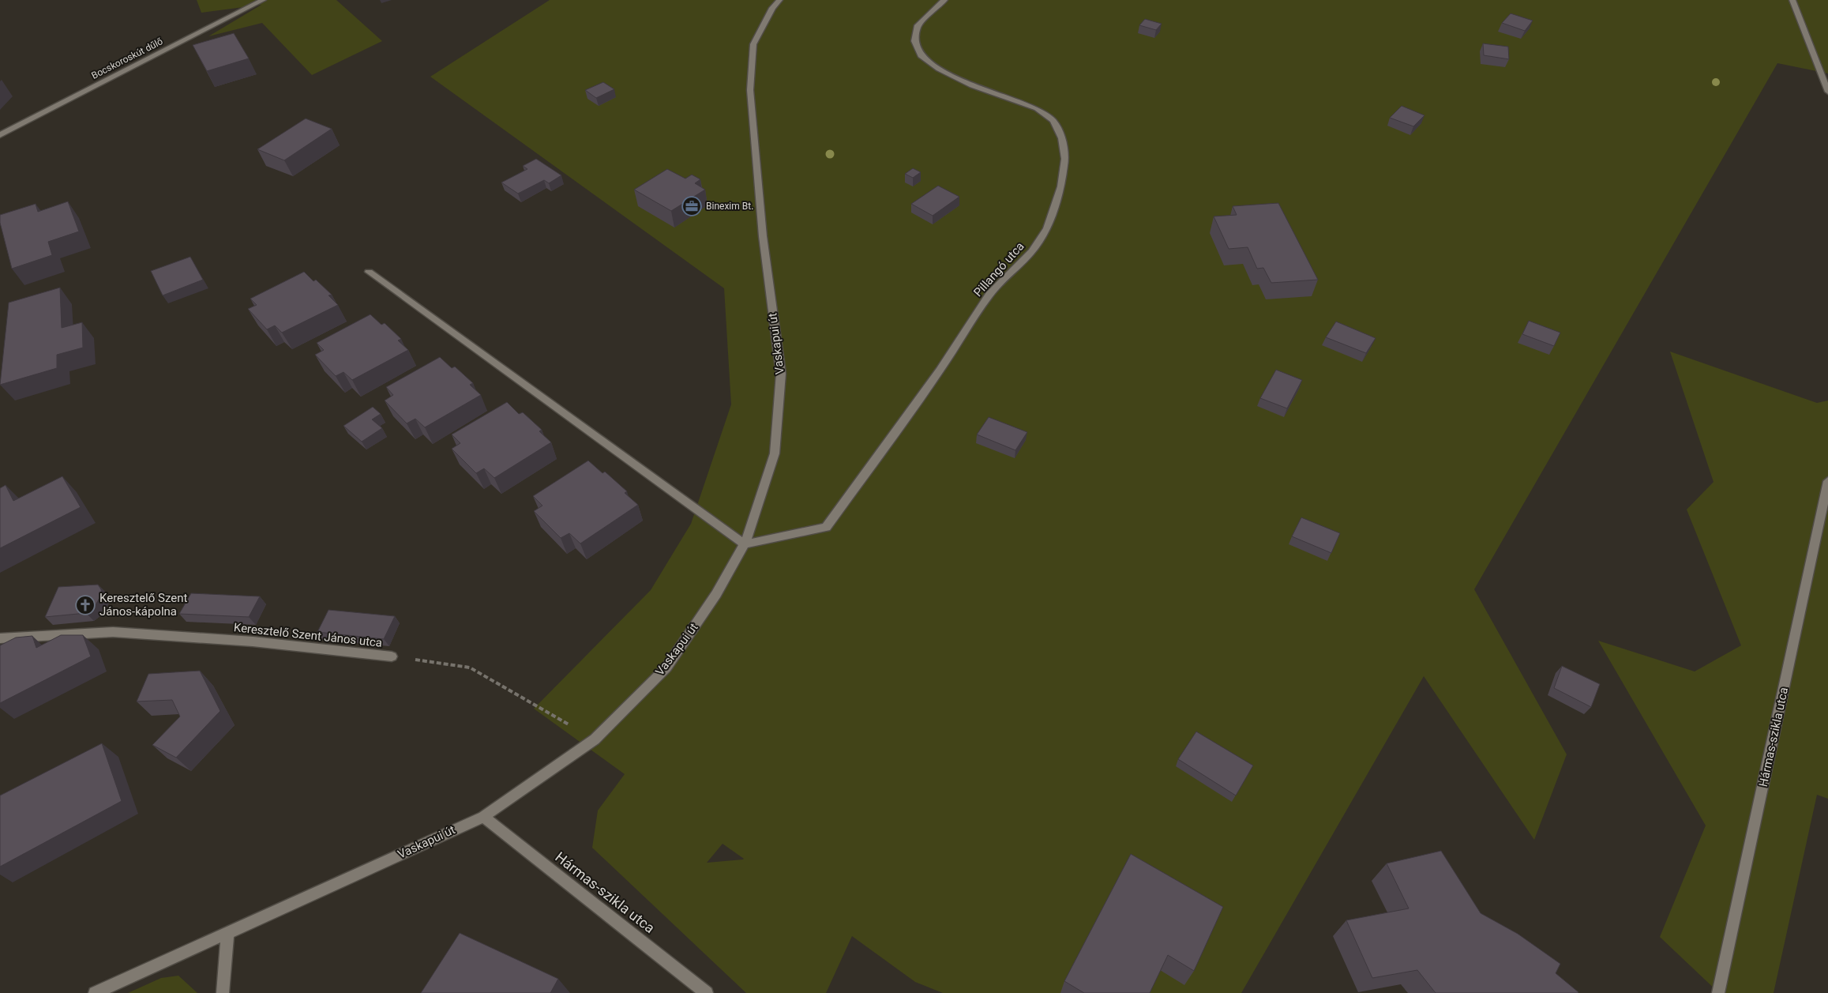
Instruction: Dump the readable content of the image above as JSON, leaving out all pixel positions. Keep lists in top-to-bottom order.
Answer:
{
  "streets": {
    "street": [
      "Bocskoroskút dűlő",
      "Pillangó utca",
      "Vaskapui út",
      "Keresztelő Szent János utca",
      "Hármas-szikla utca"
    ]
  },
  "crossings": [
    ["Pillangó utca", "Vaskapui út"],
    ["Vaskapui út", "Keresztelő Szent János utca"],
    ["Vaskapui út", "Hármas-szikla utca"]
  ],
  "places": {
    "office": ["Binexim Bt."],
    "church": ["Keresztelő Szent János-kápolna"]
  }
}
